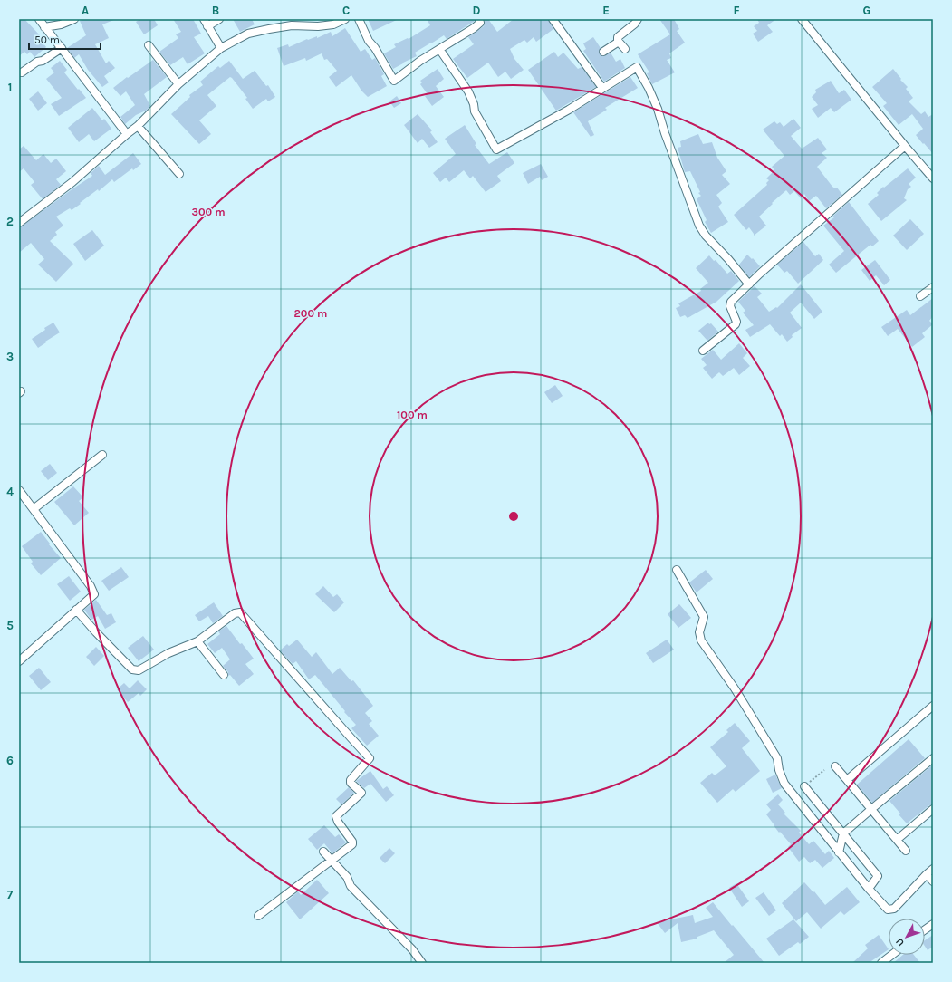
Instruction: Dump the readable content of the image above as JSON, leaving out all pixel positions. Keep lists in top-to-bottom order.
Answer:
{
  "scale_bar": "50 m",
  "north": "bottom left",
  "grid": {
    "columns": [
      "A",
      "B",
      "C",
      "D",
      "E",
      "F",
      "G"
    ],
    "rows": [
      "1",
      "2",
      "3",
      "4",
      "5",
      "6",
      "7"
    ]
  },
  "rings": ["300 m", "200 m", "100 m"]
}
